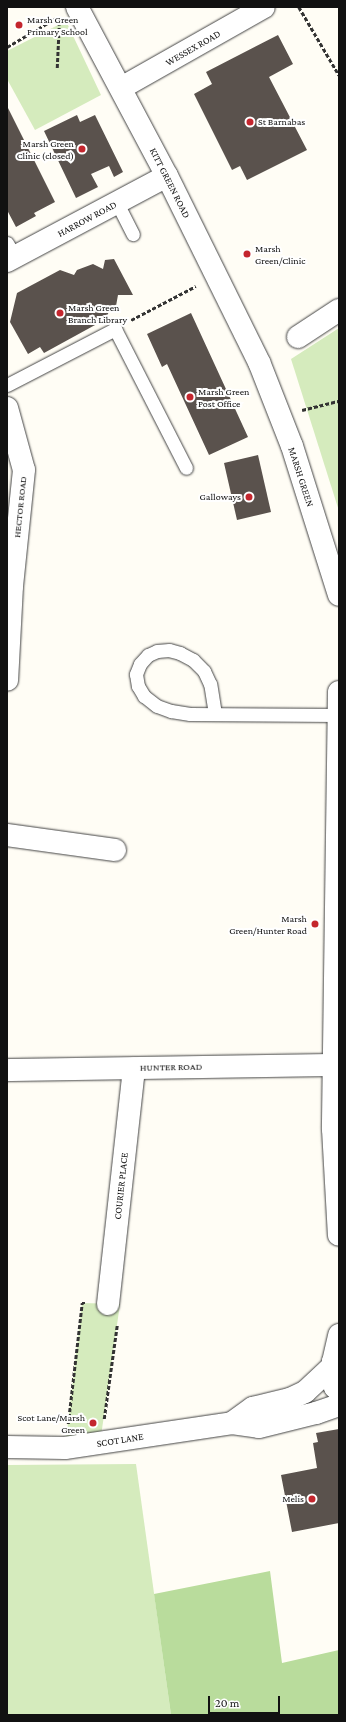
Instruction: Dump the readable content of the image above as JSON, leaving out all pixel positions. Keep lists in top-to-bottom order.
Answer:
{
  "streets": {
    "street": [
      "WESSEX ROAD",
      "KITT GREEN ROAD",
      "HARROW ROAD",
      "MARSH GREEN",
      "HECTOR ROAD",
      "HUNTER ROAD",
      "COURIER PLACE",
      "SCOT LANE"
    ]
  },
  "crossings": [
    ["WESSEX ROAD", "KITT GREEN ROAD"],
    ["KITT GREEN ROAD", "HARROW ROAD"],
    ["KITT GREEN ROAD", "MARSH GREEN"],
    ["HUNTER ROAD", "COURIER PLACE"]
  ],
  "places": [
    "Marsh Green Primary School",
    "St Barnabas",
    "Marsh Green Clinic (closed)",
    "Marsh Green/Clinic",
    "Marsh Green Branch Library",
    "Marsh Green Post Office",
    "Galloways",
    "Marsh Green/Hunter Road",
    "Scot Lane/Marsh Green",
    "Melis"
  ],
  "scale_bar": "20 m"
}
